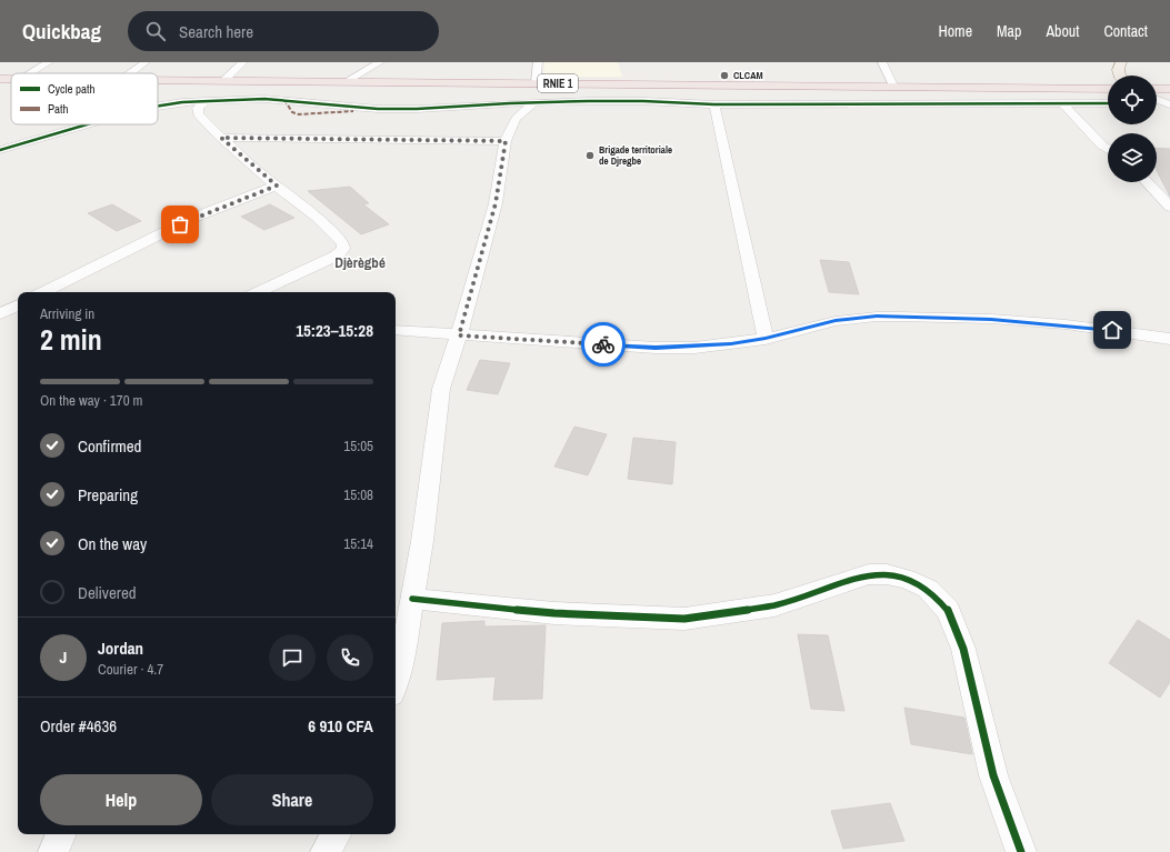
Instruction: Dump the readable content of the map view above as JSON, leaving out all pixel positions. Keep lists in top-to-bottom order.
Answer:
{
  "streets": {
    "highway": ["RNIE 1"]
  },
  "districts": ["Djèrègbé"],
  "places": ["CLCAM", "Brigade territoriale de Djregbe"],
  "legend": ["Cycle path", "Path"],
  "page": {
    "header": "Quickbag",
    "search": "Search here",
    "nav": [
      "Home",
      "Map",
      "About",
      "Contact"
    ],
    "heading": ["2 min", "Arriving in", "15:23–15:28"],
    "panel": [
      "Jordan",
      "Courier · 4.7",
      "Order #4636",
      "6 910 CFA"
    ],
    "bar": "On the way · 170 m",
    "list": [
      ["Confirmed", "15:05"],
      ["Preparing", "15:08"],
      ["On the way", "15:14"],
      "Delivered"
    ],
    "round": "J",
    "buttons": ["Help", "Share"]
  }
}
